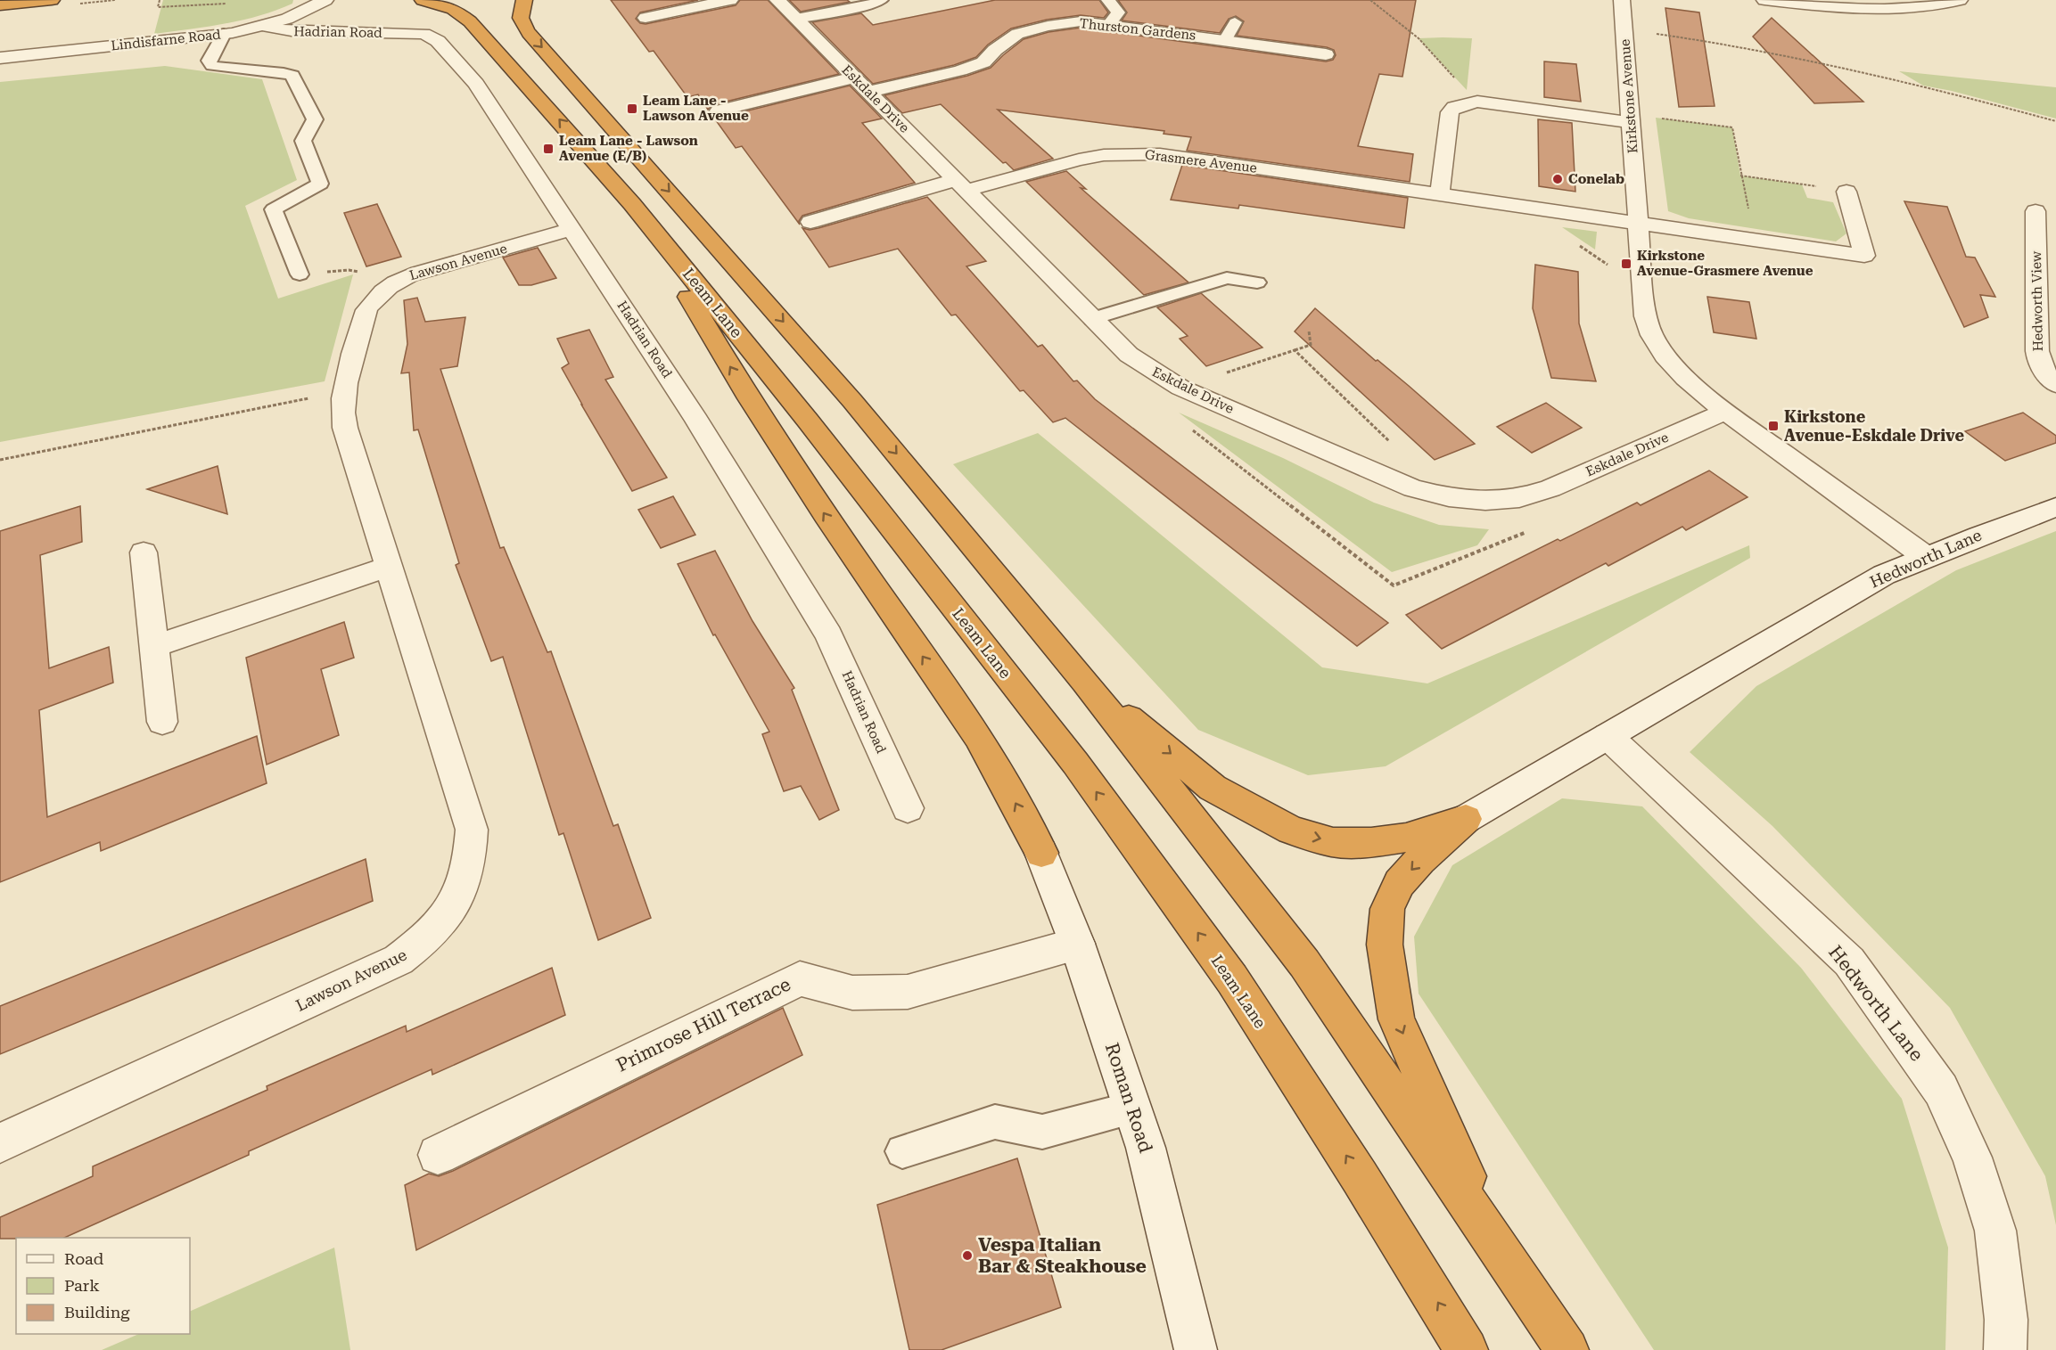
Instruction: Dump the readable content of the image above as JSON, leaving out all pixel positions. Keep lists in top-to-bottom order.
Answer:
{
  "streets": {
    "highway": ["Leam Lane"],
    "street": [
      "Thurston Gardens",
      "Hadrian Road",
      "Lindisfarne Road",
      "Kirkstone Avenue",
      "Eskdale Drive",
      "Grasmere Avenue",
      "Lawson Avenue",
      "Hedworth View",
      "Hedworth Lane",
      "Primrose Hill Terrace",
      "Roman Road"
    ]
  },
  "crossings": [
    ["Thurston Gardens", "Eskdale Drive"],
    ["Hadrian Road", "Lindisfarne Road"],
    ["Hadrian Road", "Lawson Avenue"],
    ["Kirkstone Avenue", "Eskdale Drive"],
    ["Kirkstone Avenue", "Grasmere Avenue"],
    ["Kirkstone Avenue", "Hedworth Lane"],
    ["Eskdale Drive", "Grasmere Avenue"],
    ["Primrose Hill Terrace", "Roman Road"]
  ],
  "places": {
    "transit": [
      "Leam Lane - Lawson Avenue",
      "Leam Lane - Lawson Avenue (E/B)",
      "Kirkstone Avenue-Grasmere Avenue",
      "Kirkstone Avenue-Eskdale Drive"
    ],
    "other": ["Conelab", "Vespa Italian Bar & Steakhouse"]
  },
  "legend": ["Road", "Park", "Building"]
}
